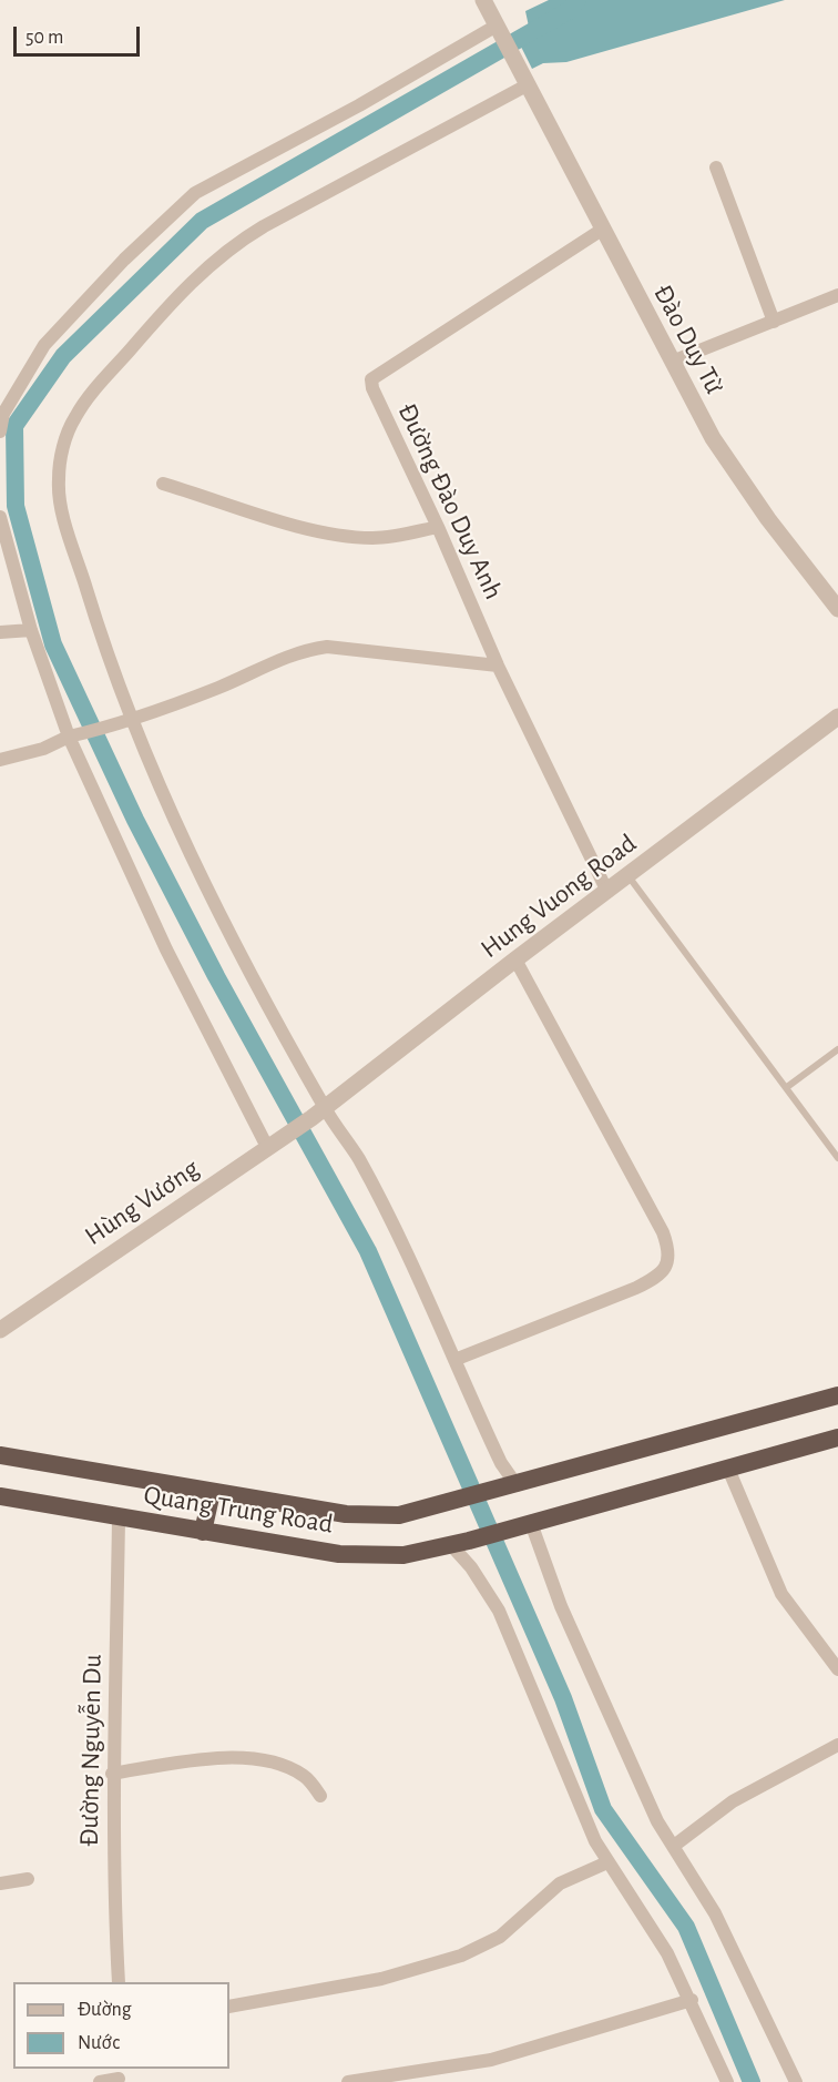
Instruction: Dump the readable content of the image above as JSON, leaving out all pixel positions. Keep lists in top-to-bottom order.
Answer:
{
  "streets": {
    "highway": ["Quang Trung Road"],
    "street": [
      "Đào Duy Từ",
      "Đường Đào Duy Anh",
      "Hung Vuong Road",
      "Hùng Vương",
      "Đường Nguyễn Du"
    ]
  },
  "crossings": [
    ["Đào Duy Từ", "Đường Đào Duy Anh"],
    ["Đường Đào Duy Anh", "Hung Vuong Road"],
    ["Hung Vuong Road", "Hùng Vương"],
    ["Quang Trung Road", "Đường Nguyễn Du"]
  ],
  "legend": ["Đường", "Nước"],
  "scale_bar": "50 m"
}
